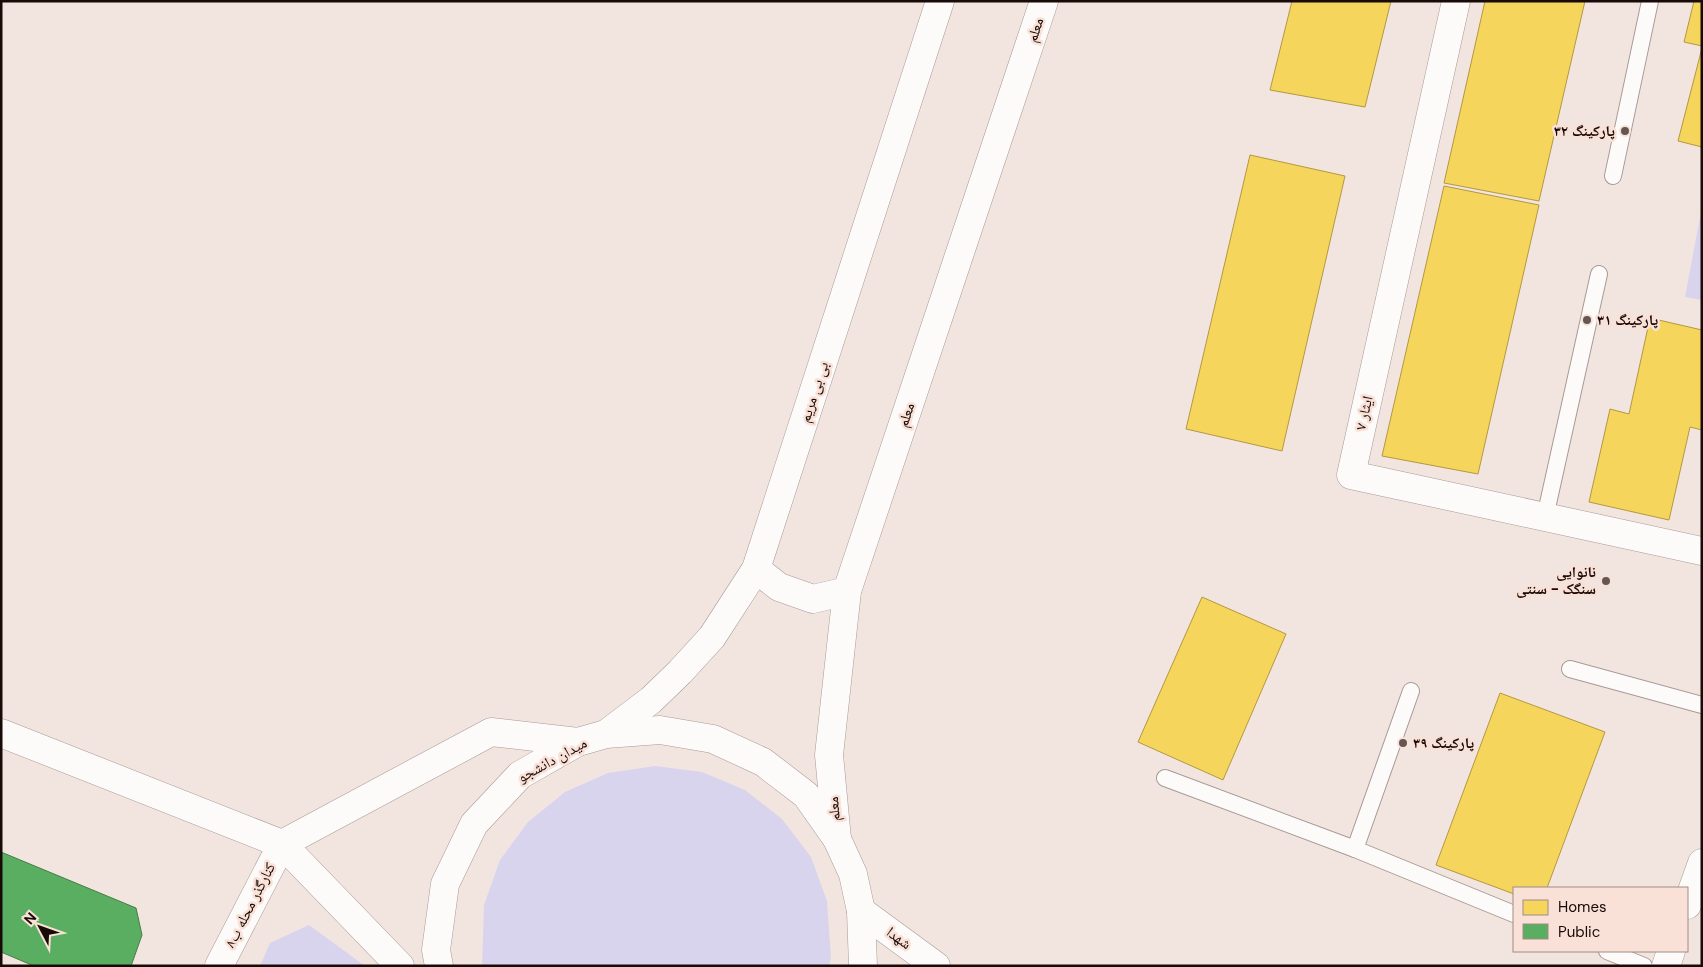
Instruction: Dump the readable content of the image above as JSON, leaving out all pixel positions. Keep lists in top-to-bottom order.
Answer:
{
  "streets": {
    "main road": [
      "معلم",
      "بی بی مریم",
      "ایثار ۷",
      "میدان دانشجو",
      "کنارگذر محله ب۸",
      "شهدا"
    ]
  },
  "crossings": [
    ["معلم", "میدان دانشجو"],
    ["بی بی مریم", "میدان دانشجو"],
    ["میدان دانشجو", "شهدا"]
  ],
  "places": [
    "پارکینگ ۳۲",
    "پارکینگ ۳۱",
    "نانوایی سنگک - سنتی",
    "پارکینگ ۳۹"
  ],
  "legend": ["Homes", "Public"],
  "north": "top left"
}
